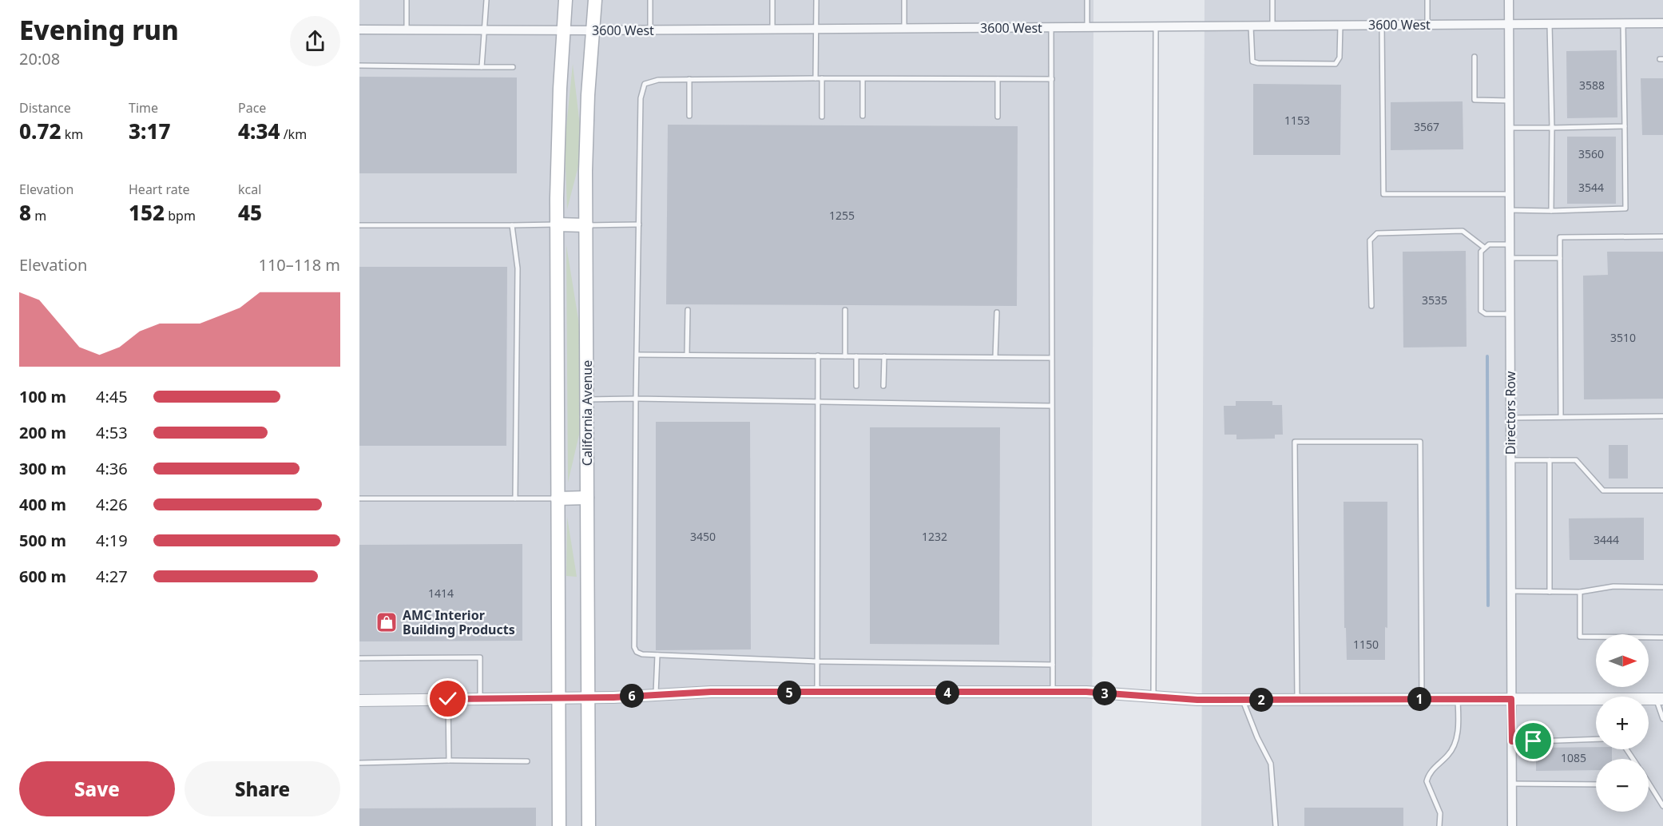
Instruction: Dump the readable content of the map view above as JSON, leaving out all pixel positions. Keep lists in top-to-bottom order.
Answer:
{
  "streets": {
    "main road": ["California Avenue"],
    "street": ["3600 West", "Directors Row"]
  },
  "crossings": [
    ["3600 West", "California Avenue"],
    ["3600 West", "Directors Row"]
  ],
  "places": {
    "shop": ["AMC Interior Building Products"]
  },
  "house_numbers": [
    "3588",
    "1153",
    "3567",
    "3560",
    "3544",
    "1255",
    "3535",
    "3510",
    "3450",
    "1232",
    "3444",
    "1414",
    "1150",
    "1085"
  ],
  "north": "right",
  "page": {
    "heading": ["Evening run", "20:08"],
    "stats": [
      ["Distance", "0.72 km"],
      ["Time", "3:17"],
      ["Pace", "4:34 /km"],
      ["Elevation", "8 m"],
      ["Heart rate", "152 bpm"],
      ["kcal", "45"]
    ],
    "chart": ["Elevation", "110–118 m"],
    "list": [
      {
        "name": "100 m",
        "note": "4:45"
      },
      {
        "name": "200 m",
        "note": "4:53"
      },
      {
        "name": "300 m",
        "note": "4:36"
      },
      {
        "name": "400 m",
        "note": "4:26"
      },
      {
        "name": "500 m",
        "note": "4:19"
      },
      {
        "name": "600 m",
        "note": "4:27"
      }
    ],
    "map_buttons": ["+", "−"],
    "pins": [
      "4",
      "5",
      "3",
      "6",
      "1",
      "2"
    ],
    "buttons": ["Save", "Share"]
  }
}
